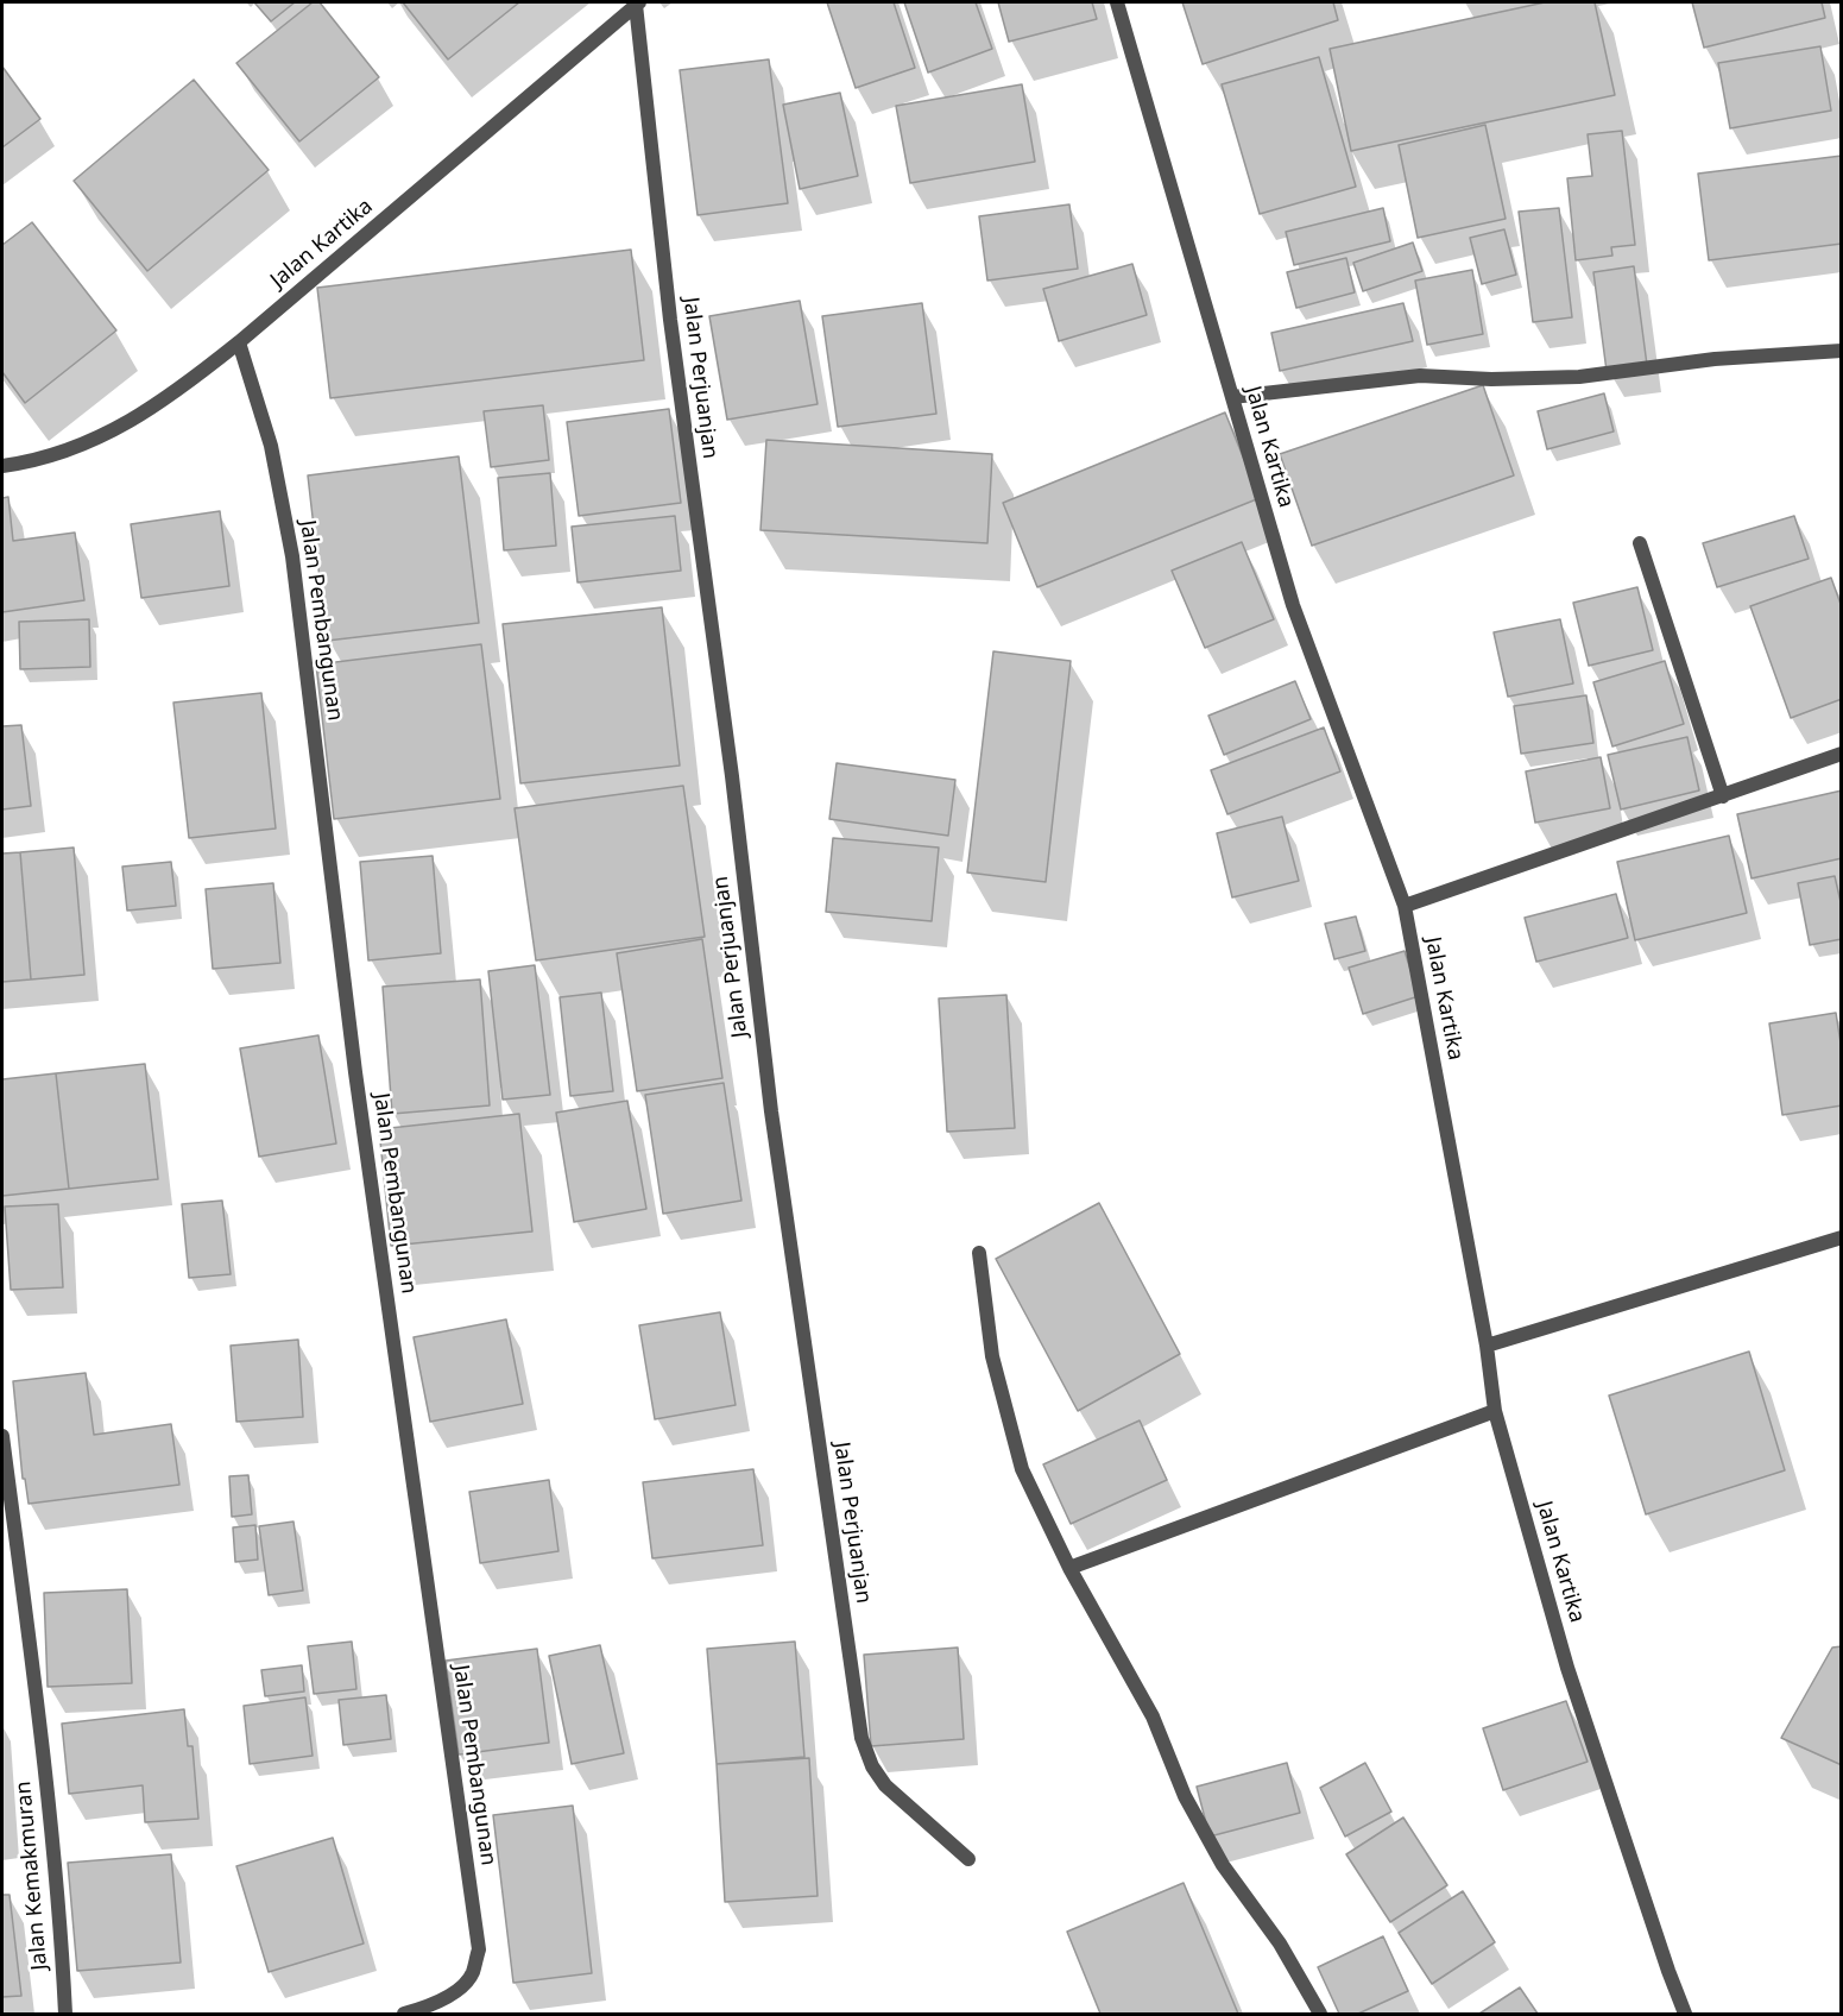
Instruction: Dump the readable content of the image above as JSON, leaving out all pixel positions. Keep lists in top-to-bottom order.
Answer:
{
  "streets": {
    "street": [
      "Jalan Kartika",
      "Jalan Perjuanjan",
      "Jalan Pembangunan",
      "Jalan Kemakmuran"
    ]
  },
  "crossings": [
    ["Jalan Kartika", "Jalan Perjuanjan"],
    ["Jalan Kartika", "Jalan Pembangunan"]
  ]
}
